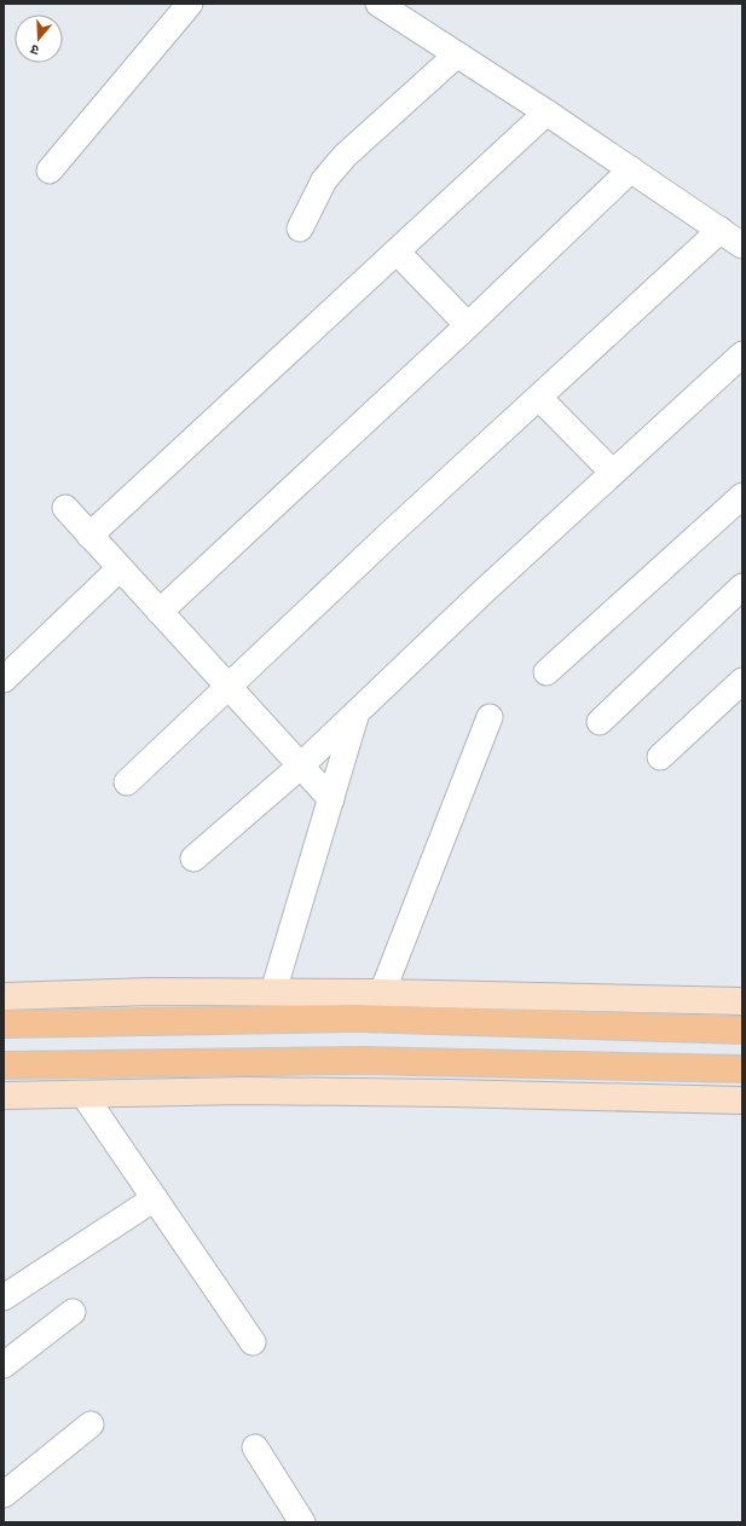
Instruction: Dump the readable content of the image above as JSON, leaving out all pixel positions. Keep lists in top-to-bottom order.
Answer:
{
  "north": "bottom"
}
